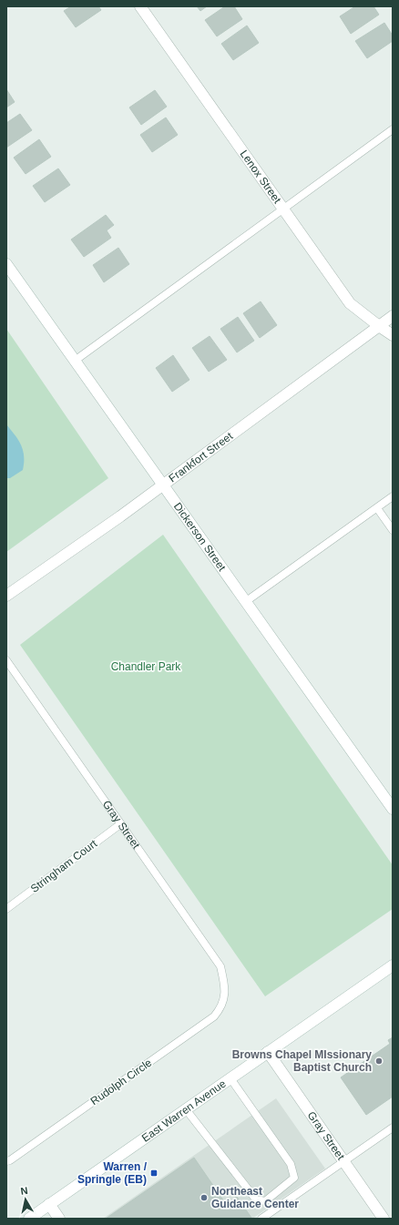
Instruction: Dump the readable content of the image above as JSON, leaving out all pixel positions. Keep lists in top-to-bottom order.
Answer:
{
  "streets": {
    "street": [
      "Lenox Street",
      "Frankfort Street",
      "Dickerson Street",
      "Gray Street",
      "East Warren Avenue"
    ],
    "lane": ["Stringham Court", "Rudolph Circle"]
  },
  "crossings": [
    ["Lenox Street", "Frankfort Street"],
    ["Frankfort Street", "Dickerson Street"],
    ["Gray Street", "Stringham Court"],
    ["Gray Street", "Rudolph Circle"],
    ["Gray Street", "East Warren Avenue"]
  ],
  "parks": ["Chandler Park"],
  "places": {
    "other": ["Browns Chapel MIssionary Baptist Church", "Northeast Guidance Center"],
    "transit": ["Warren / Springle (EB)"]
  },
  "north": "top"
}
